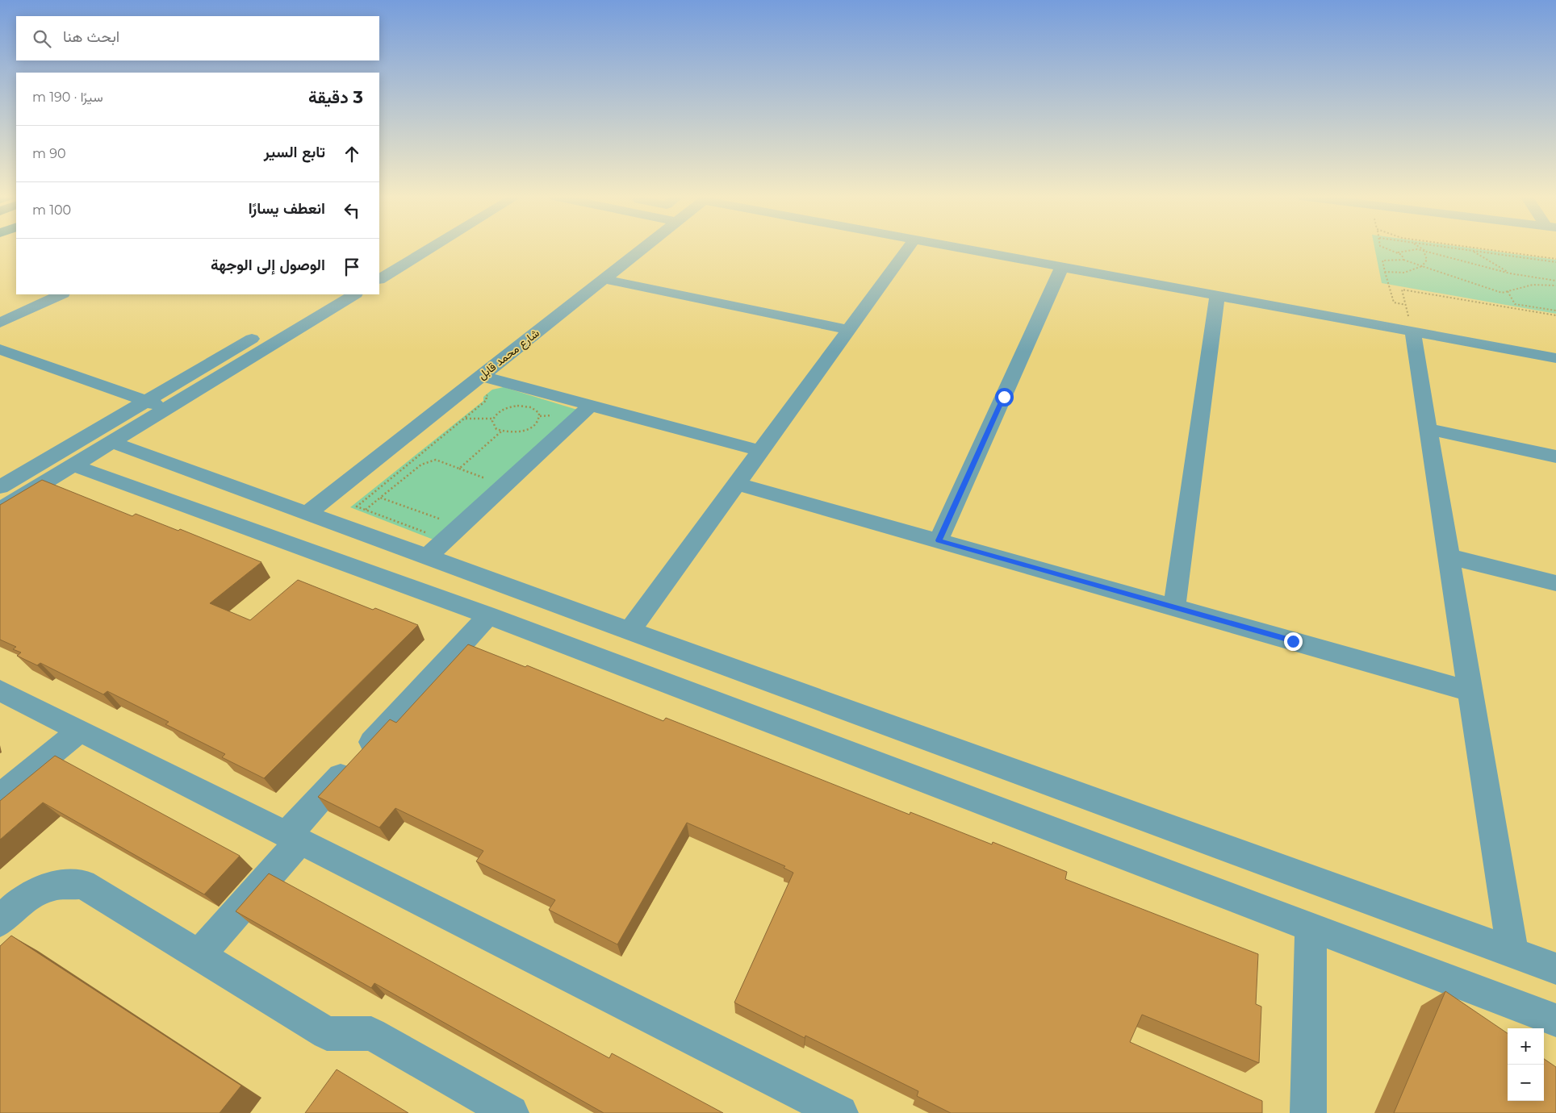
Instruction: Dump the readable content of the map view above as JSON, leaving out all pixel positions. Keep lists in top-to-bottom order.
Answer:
{
  "streets": {
    "street": ["شارع محمد قابل"]
  },
  "page": {
    "search": "ابحث هنا",
    "heading": ["3 دقيقة", "سيرًا · 190 m"],
    "list": [
      ["تابع السير", "90 m"],
      ["انعطف يسارًا", "100 m"],
      "الوصول إلى الوجهة"
    ],
    "map_buttons": ["+", "−"]
  }
}
